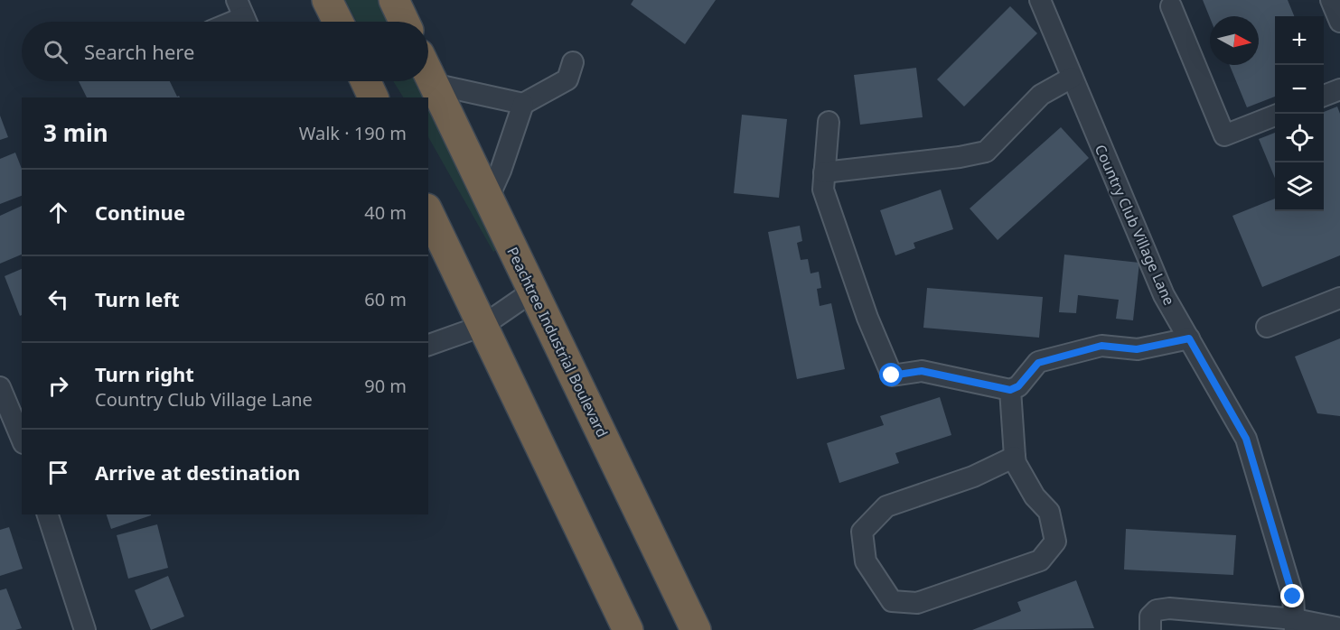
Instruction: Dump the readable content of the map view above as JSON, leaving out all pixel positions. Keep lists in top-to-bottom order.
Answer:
{
  "streets": {
    "highway": ["Peachtree Industrial Boulevard"],
    "street": ["Country Club Village Lane"]
  },
  "north": "right",
  "page": {
    "map_buttons": ["+", "−"],
    "search": "Search here",
    "heading": ["3 min", "Walk · 190 m"],
    "list": [
      ["Continue", "40 m"],
      ["Turn left", "60 m"],
      ["Turn right", "Country Club Village Lane", "90 m"],
      "Arrive at destination"
    ]
  }
}
